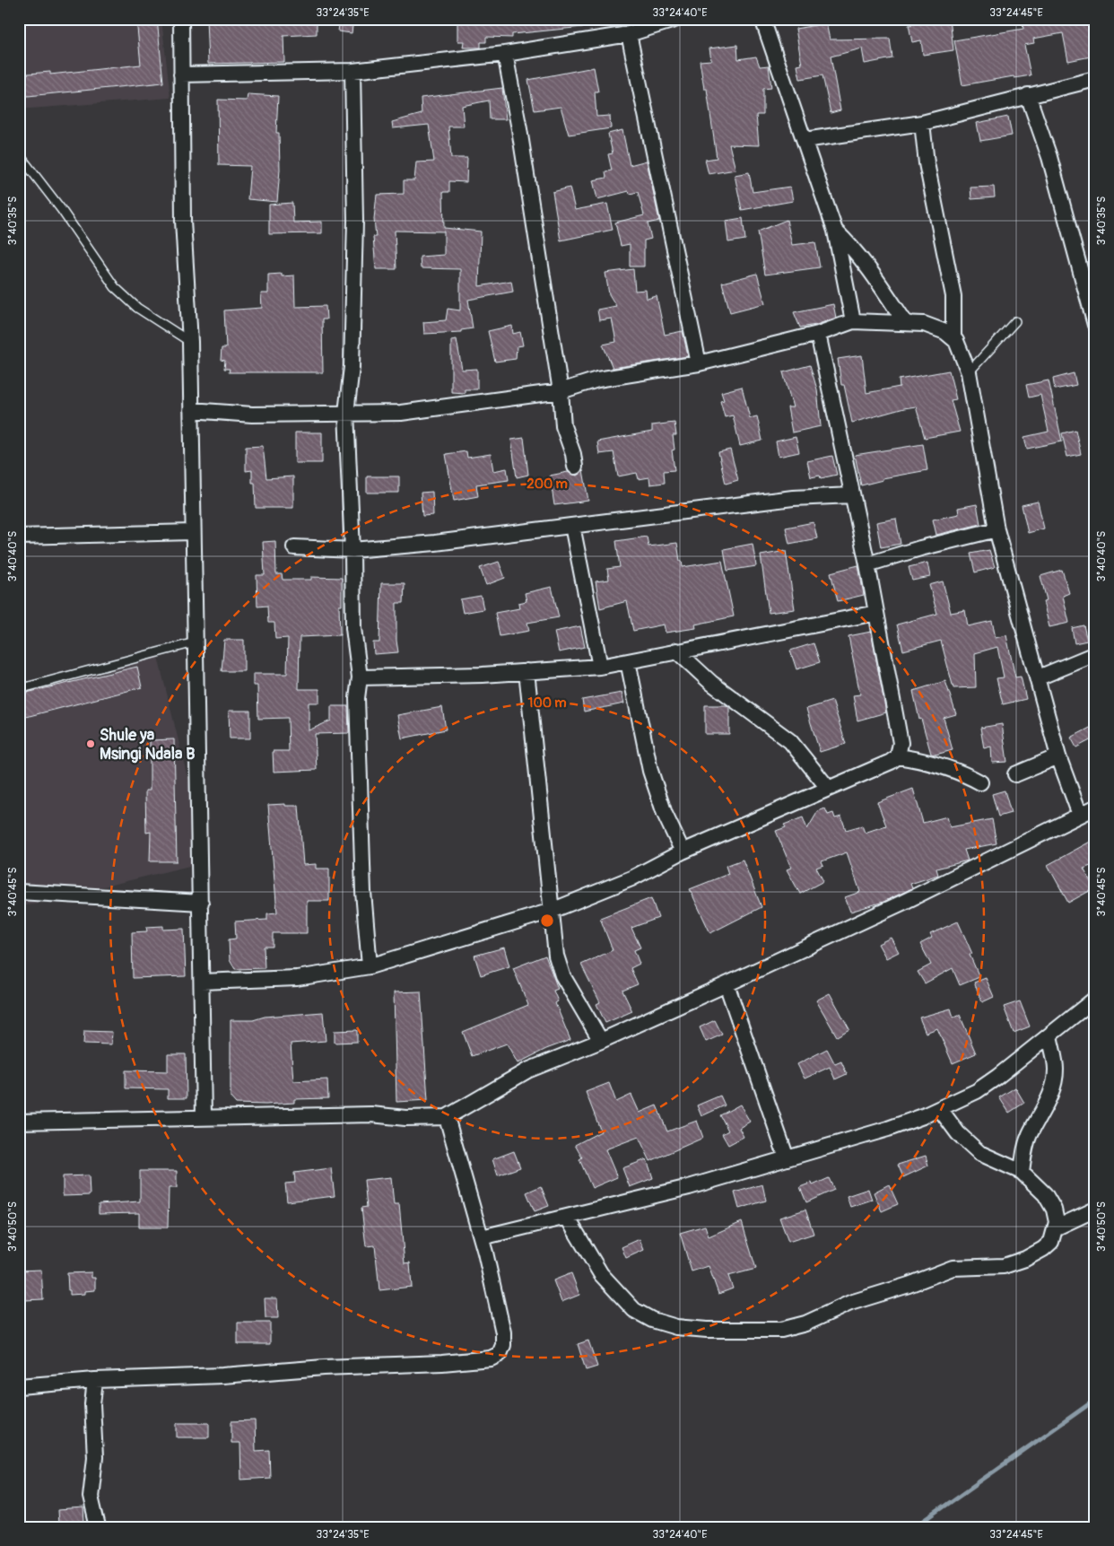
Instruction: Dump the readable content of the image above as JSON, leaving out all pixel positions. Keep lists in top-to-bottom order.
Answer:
{
  "places": ["Shule ya Msingi Ndala B"],
  "coordinates": [
    "33°24'35\"E",
    "33°24'40\"E",
    "33°24'45\"E",
    "3°40'35\"S",
    "3°40'40\"S",
    "3°40'45\"S",
    "3°40'50\"S"
  ],
  "rings": ["200 m", "100 m"]
}
